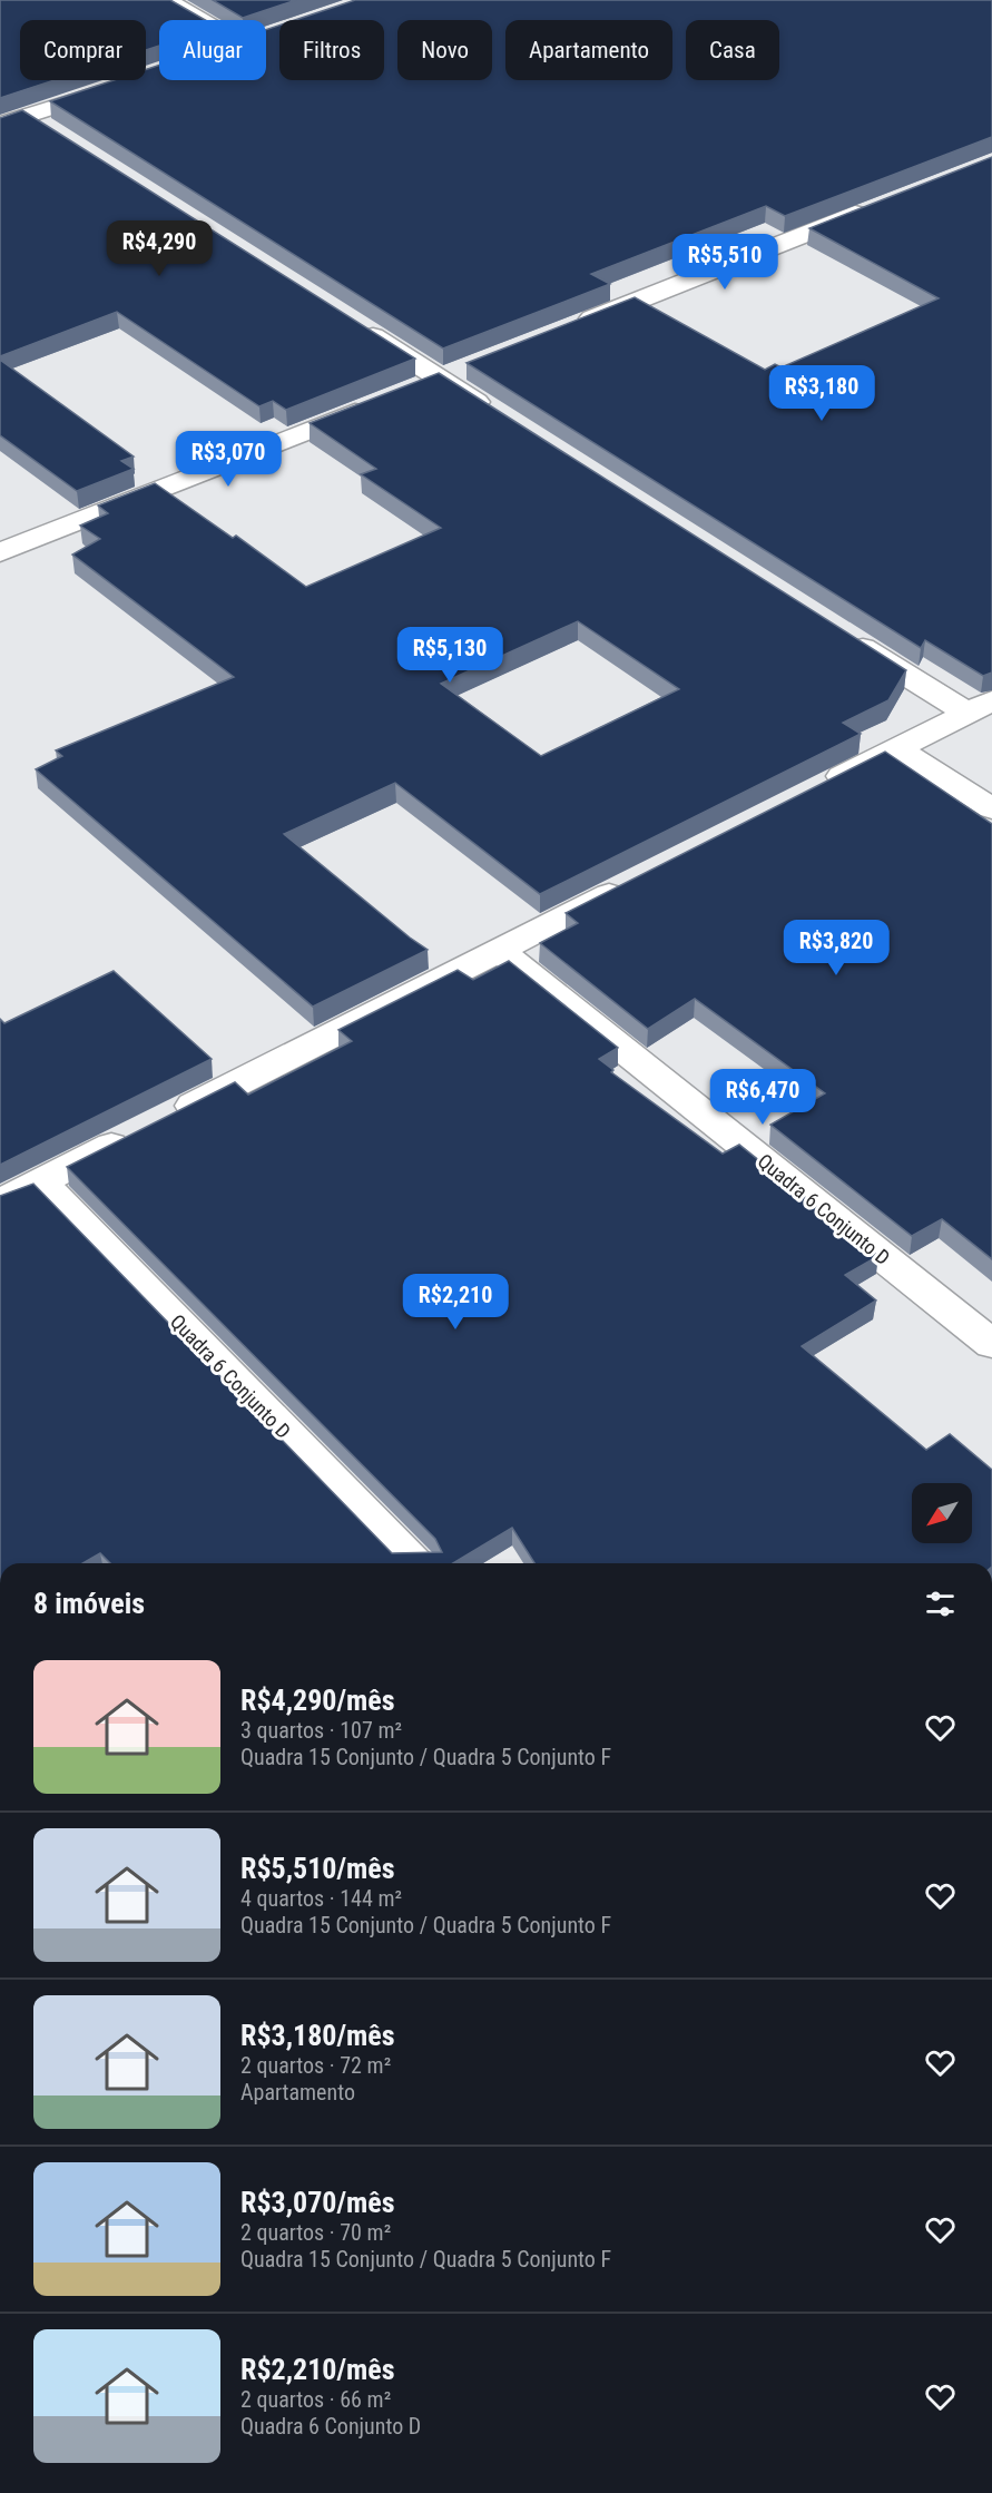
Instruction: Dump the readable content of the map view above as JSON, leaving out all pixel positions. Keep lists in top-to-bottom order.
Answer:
{
  "streets": {
    "street": ["Quadra 6 Conjunto D"]
  },
  "north": "bottom left",
  "page": {
    "chip": [
      "Comprar",
      "Alugar",
      "Filtros",
      "Novo",
      "Apartamento",
      "Casa"
    ],
    "price": [
      "R$4,290",
      "R$5,510",
      "R$3,180",
      "R$3,070",
      "R$5,130",
      "R$3,820",
      "R$6,470",
      "R$2,210"
    ],
    "heading": "8 imóveis",
    "list": [
      {
        "name": "R$4,290/mês",
        "note": "3 quartos · 107 m² · Quadra 15 Conjunto / Quadra 5 Conjunto F"
      },
      {
        "name": "R$5,510/mês",
        "note": "4 quartos · 144 m² · Quadra 15 Conjunto / Quadra 5 Conjunto F"
      },
      {
        "name": "R$3,180/mês",
        "note": "2 quartos · 72 m² · Apartamento"
      },
      {
        "name": "R$3,070/mês",
        "note": "2 quartos · 70 m² · Quadra 15 Conjunto / Quadra 5 Conjunto F"
      },
      {
        "name": "R$2,210/mês",
        "note": "2 quartos · 66 m² · Quadra 6 Conjunto D"
      }
    ]
  }
}
